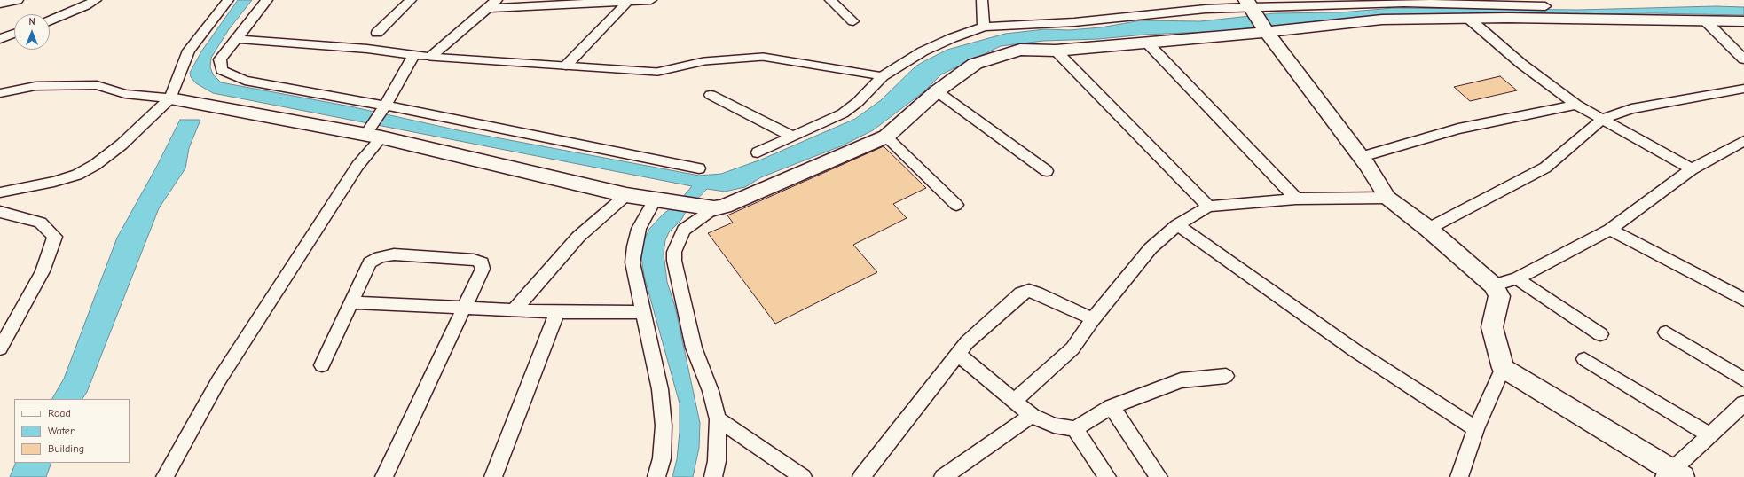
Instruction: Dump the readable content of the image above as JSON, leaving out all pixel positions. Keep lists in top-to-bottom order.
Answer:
{
  "legend": ["Road", "Water", "Building"],
  "north": "top"
}
